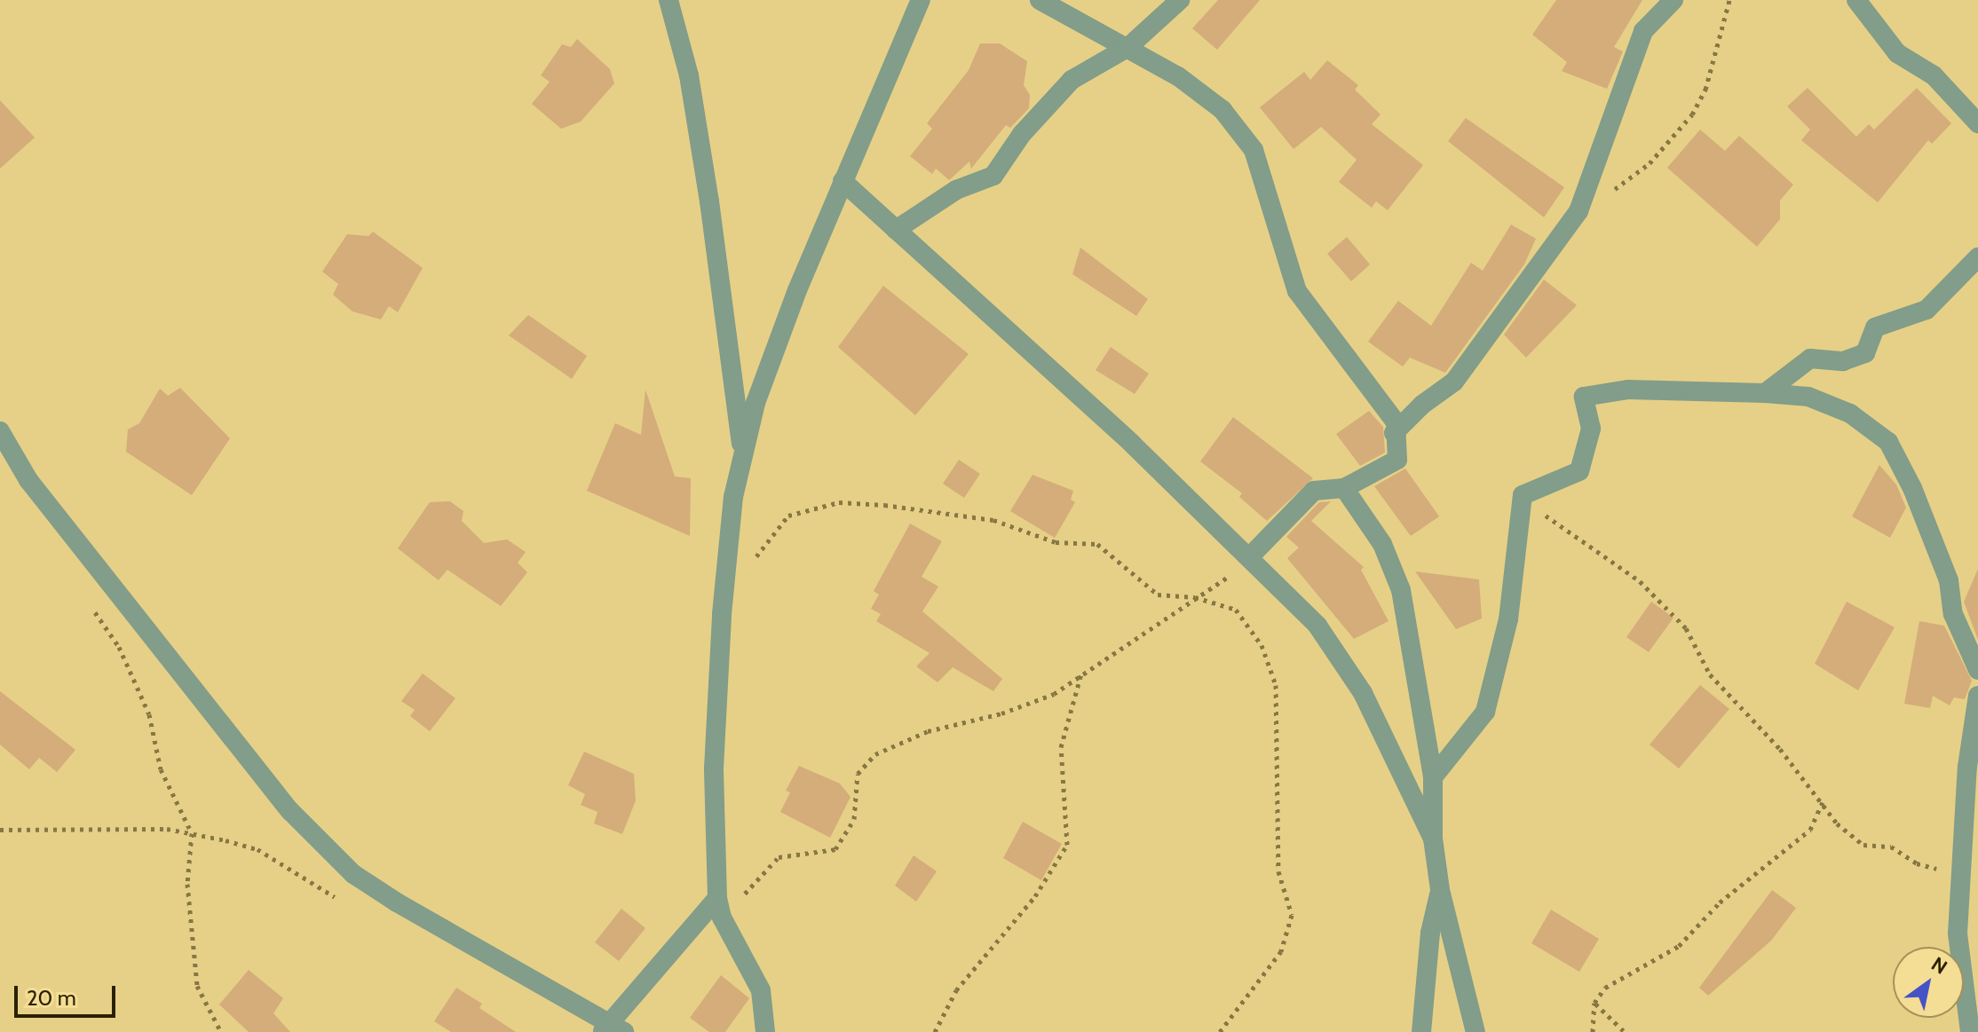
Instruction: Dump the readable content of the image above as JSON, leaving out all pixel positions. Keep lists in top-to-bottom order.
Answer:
{
  "scale_bar": "20 m",
  "north": "top right"
}
